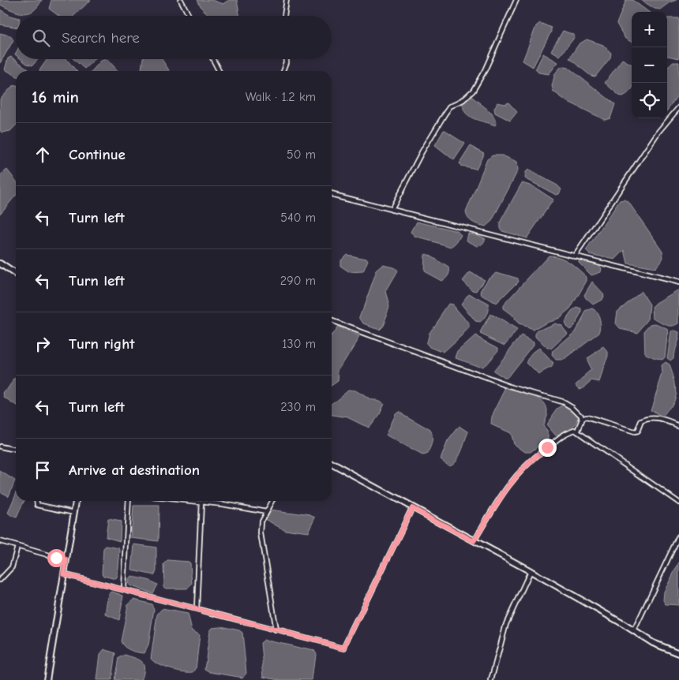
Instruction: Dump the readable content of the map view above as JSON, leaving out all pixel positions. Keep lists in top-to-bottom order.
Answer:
{
  "page": {
    "map_buttons": ["+", "−"],
    "search": "Search here",
    "heading": ["16 min", "Walk · 1.2 km"],
    "list": [
      ["Continue", "50 m"],
      ["Turn left", "540 m"],
      ["Turn left", "290 m"],
      ["Turn right", "130 m"],
      ["Turn left", "230 m"],
      "Arrive at destination"
    ]
  }
}
